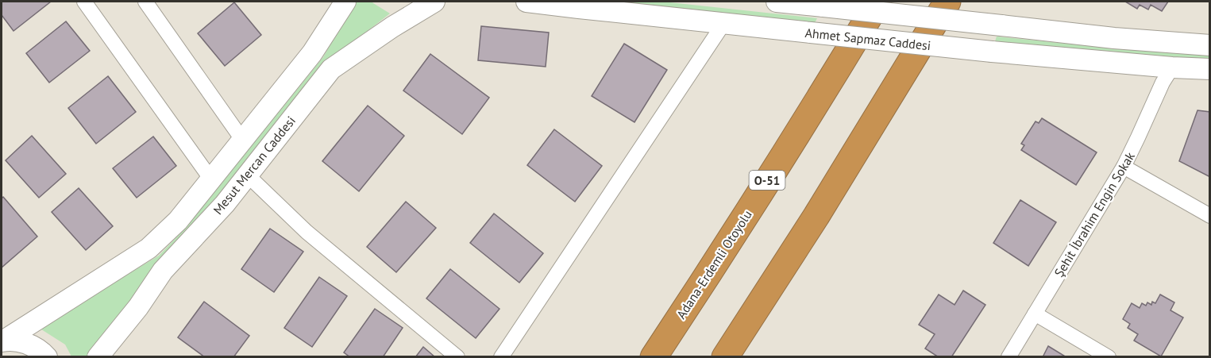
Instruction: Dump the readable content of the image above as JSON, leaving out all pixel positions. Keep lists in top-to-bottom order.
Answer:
{
  "streets": {
    "highway": ["O-51", "Adana-Erdemli Otoyolu"],
    "main road": ["Ahmet Sapmaz Caddesi", "Mesut Mercan Caddesi"],
    "street": ["Şehit İbrahim Engin Sokak"]
  },
  "crossings": [
    ["Ahmet Sapmaz Caddesi", "Şehit İbrahim Engin Sokak"]
  ]
}
